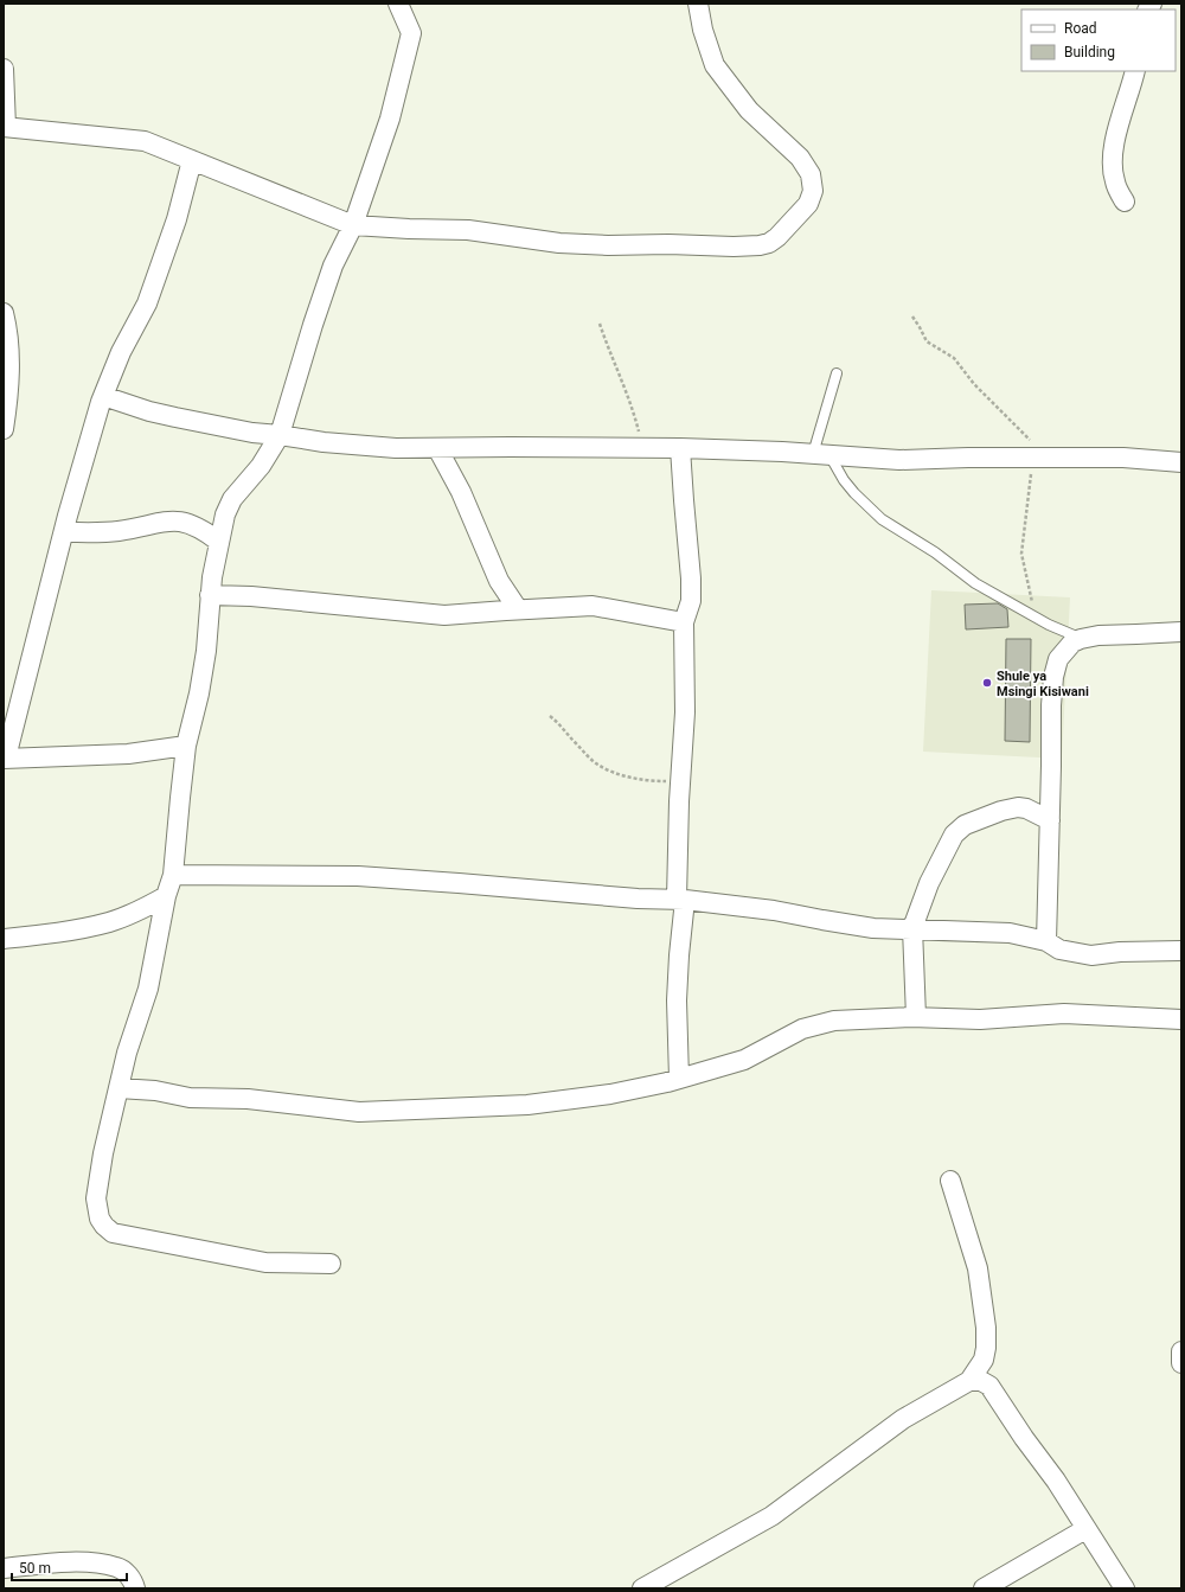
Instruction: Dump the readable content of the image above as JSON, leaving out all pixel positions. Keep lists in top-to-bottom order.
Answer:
{
  "places": ["Shule ya Msingi Kisiwani"],
  "legend": ["Road", "Building"],
  "scale_bar": "50 m"
}
